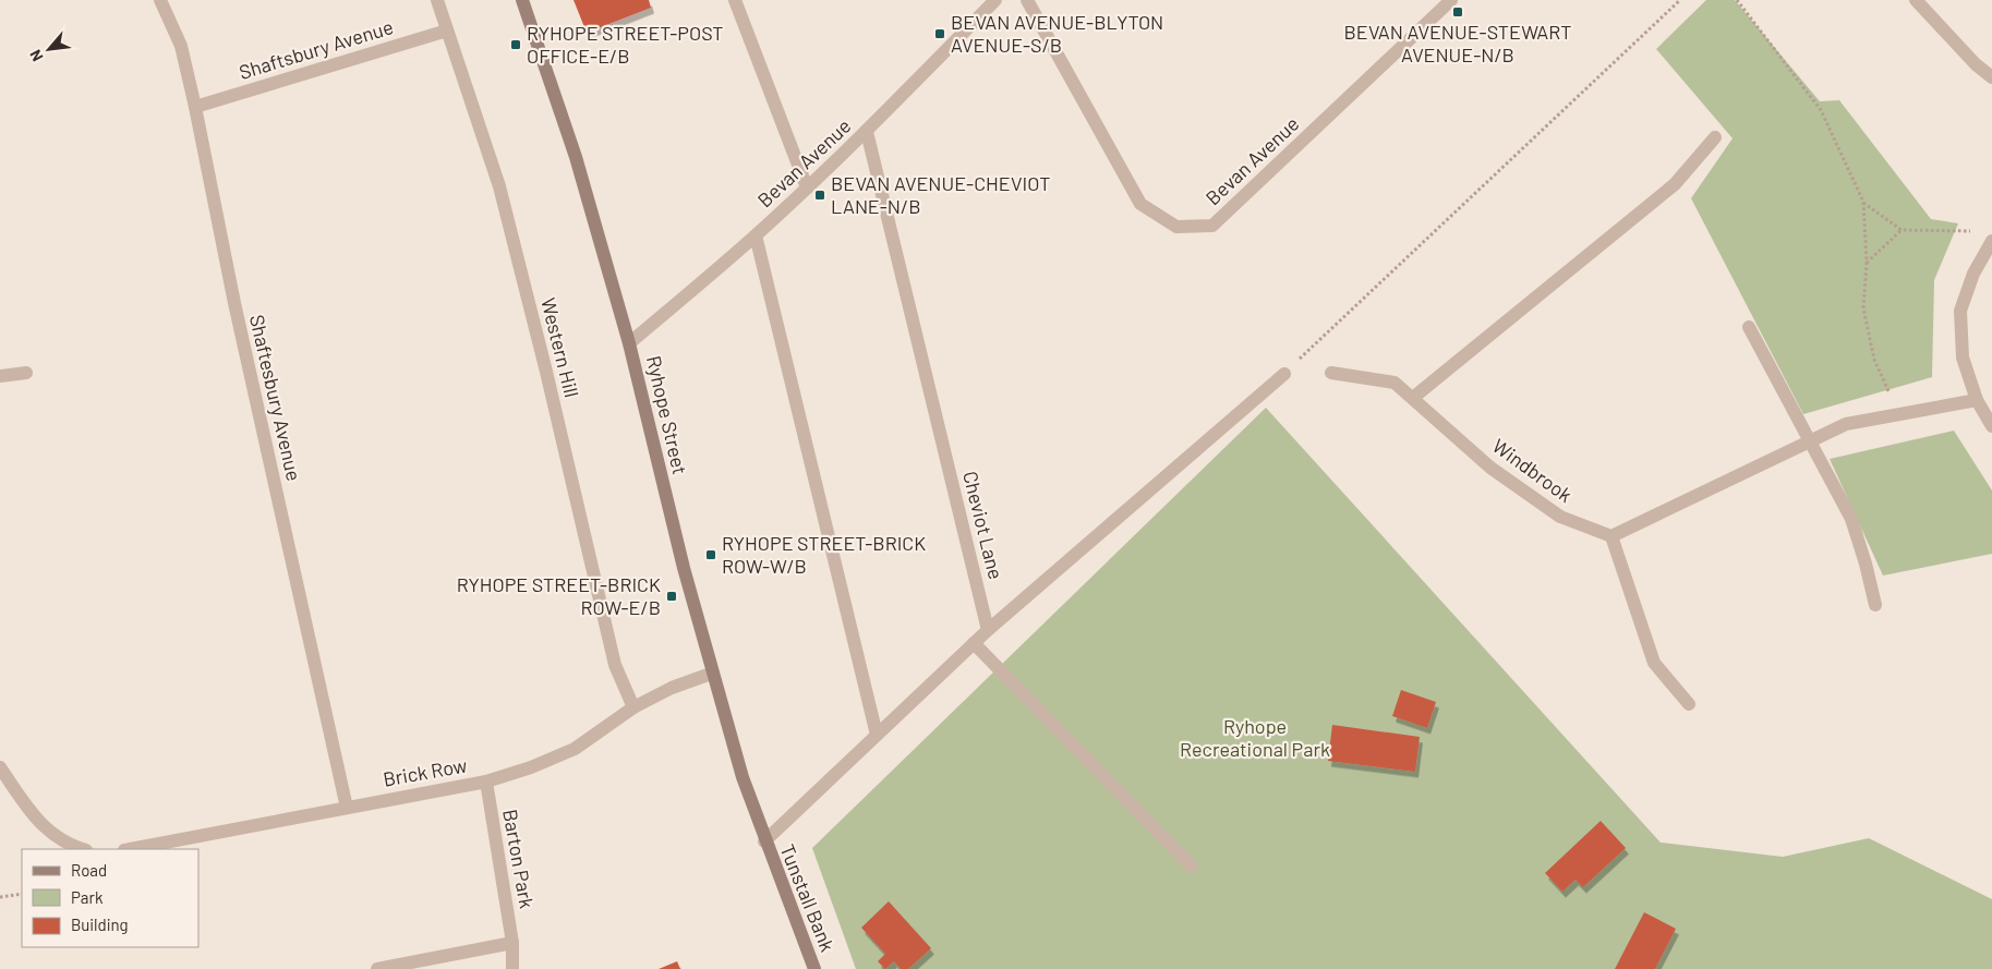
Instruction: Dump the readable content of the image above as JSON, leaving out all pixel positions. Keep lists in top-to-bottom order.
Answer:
{
  "streets": {
    "main road": ["Ryhope Street", "Tunstall Bank"],
    "street": [
      "Shaftsbury Avenue",
      "Bevan Avenue",
      "Western Hill",
      "Shaftesbury Avenue",
      "Windbrook",
      "Cheviot Lane",
      "Brick Row",
      "Barton Park"
    ]
  },
  "crossings": [
    ["Shaftsbury Avenue", "Western Hill"],
    ["Shaftsbury Avenue", "Shaftesbury Avenue"],
    ["Bevan Avenue", "Ryhope Street"],
    ["Bevan Avenue", "Cheviot Lane"],
    ["Western Hill", "Brick Row"],
    ["Shaftesbury Avenue", "Brick Row"],
    ["Ryhope Street", "Brick Row"],
    ["Ryhope Street", "Tunstall Bank"],
    ["Brick Row", "Barton Park"]
  ],
  "parks": ["Ryhope Recreational Park"],
  "places": {
    "transit": [
      "BEVAN AVENUE-STEWART AVENUE-N/B",
      "BEVAN AVENUE-BLYTON AVENUE-S/B",
      "RYHOPE STREET-POST OFFICE-E/B",
      "BEVAN AVENUE-CHEVIOT LANE-N/B",
      "RYHOPE STREET-BRICK ROW-W/B",
      "RYHOPE STREET-BRICK ROW-E/B"
    ]
  },
  "legend": ["Road", "Park", "Building"],
  "north": "bottom left"
}
